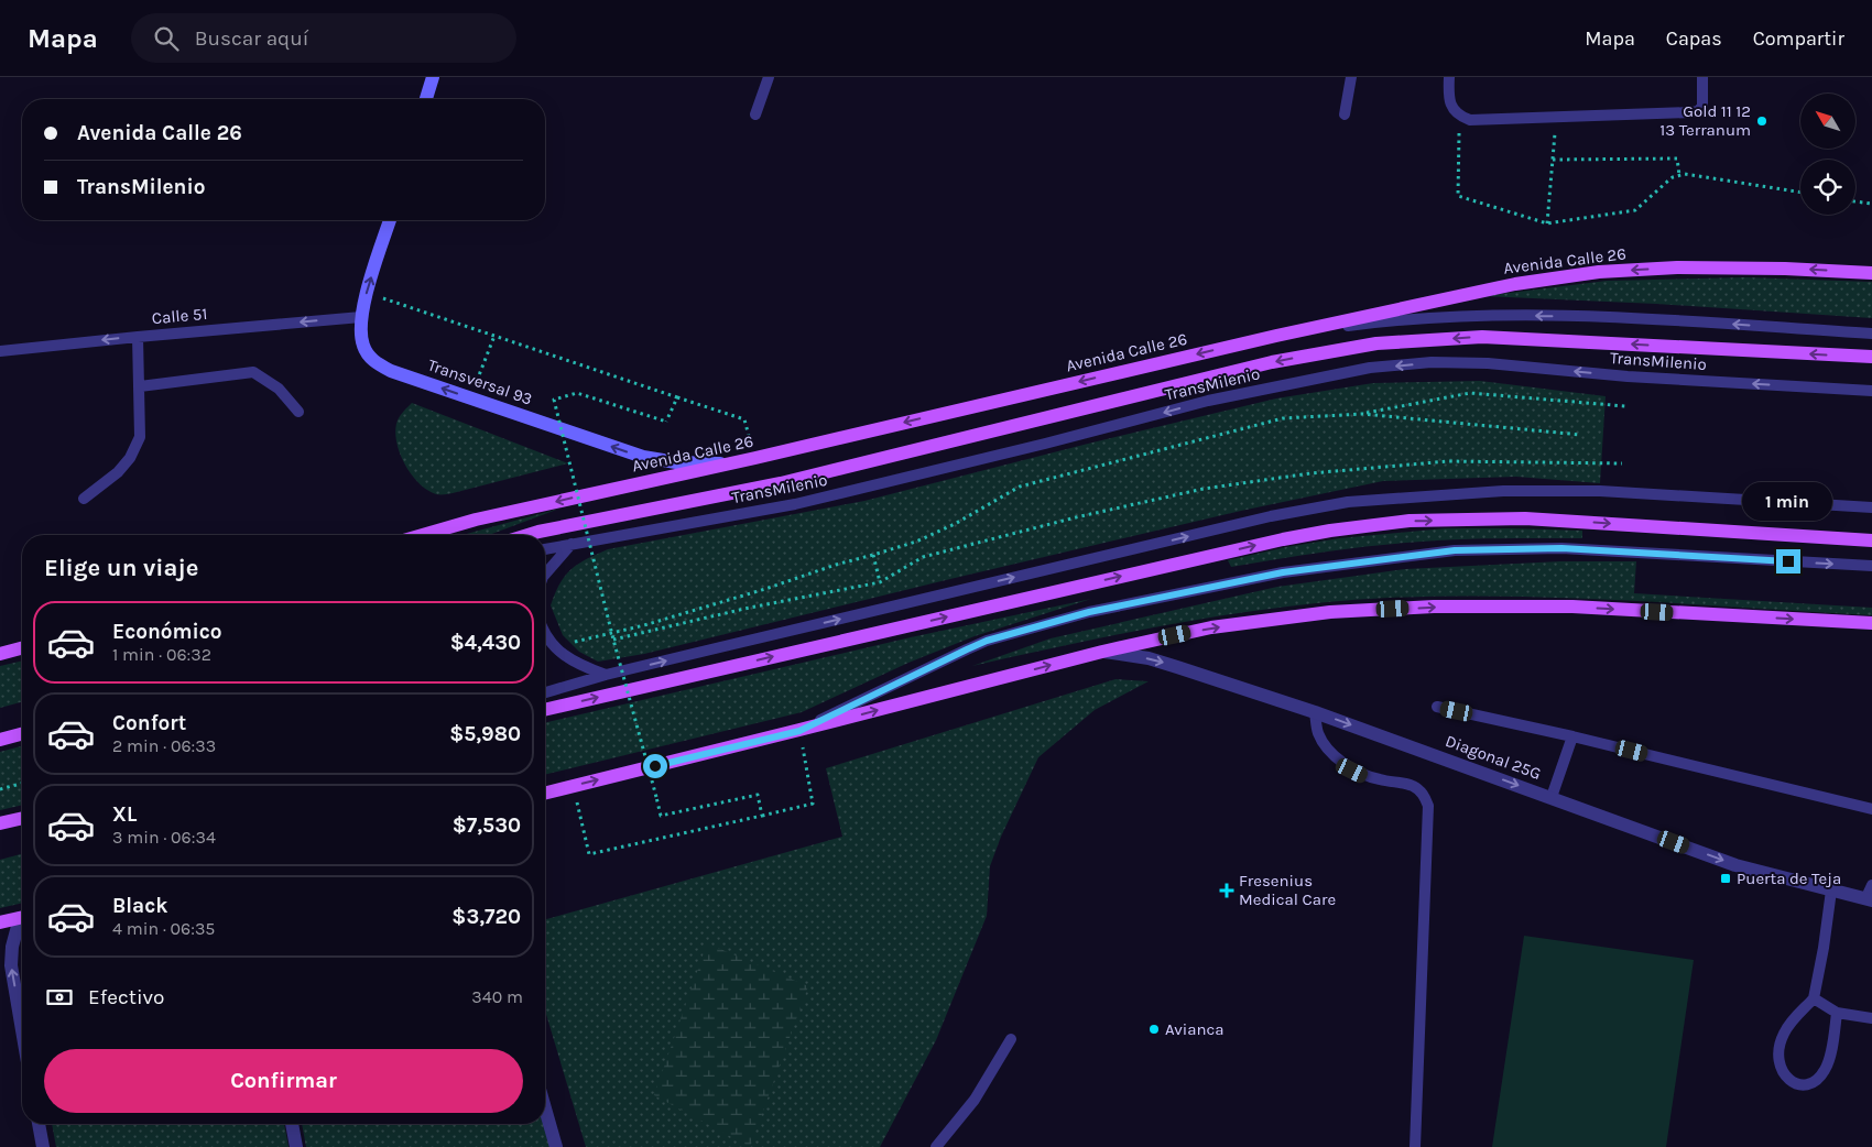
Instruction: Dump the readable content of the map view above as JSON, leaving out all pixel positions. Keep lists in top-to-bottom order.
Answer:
{
  "streets": {
    "main road": ["Avenida Calle 26", "Transversal 93"],
    "street": ["Diagonal 25G"],
    "lane": ["Calle 51", "TransMilenio"]
  },
  "crossings": [
    ["Avenida Calle 26", "Transversal 93"],
    ["Calle 51", "Transversal 93"]
  ],
  "one_way": ["Calle 51", "Transversal 93", "Diagonal 25G"],
  "places": {
    "other": ["Gold 11 12 13 Terranum", "Avianca"],
    "transit": ["Puerta de Teja"],
    "health": ["Fresenius Medical Care"]
  },
  "north": "top left",
  "page": {
    "header": "Mapa",
    "search": "Buscar aquí",
    "nav": ["Mapa", "Capas", "Compartir"],
    "banner": ["Avenida Calle 26", "TransMilenio"],
    "bubble": "1 min",
    "heading": "Elige un viaje",
    "list": [
      {
        "name": "Económico",
        "note": "1 min · 06:32",
        "value": "$4,430"
      },
      {
        "name": "Confort",
        "note": "2 min · 06:33",
        "value": "$5,980"
      },
      {
        "name": "XL",
        "note": "3 min · 06:34",
        "value": "$7,530"
      },
      {
        "name": "Black",
        "note": "4 min · 06:35",
        "value": "$3,720"
      }
    ],
    "pay": ["Efectivo", "340 m"],
    "buttons": "Confirmar"
  }
}
